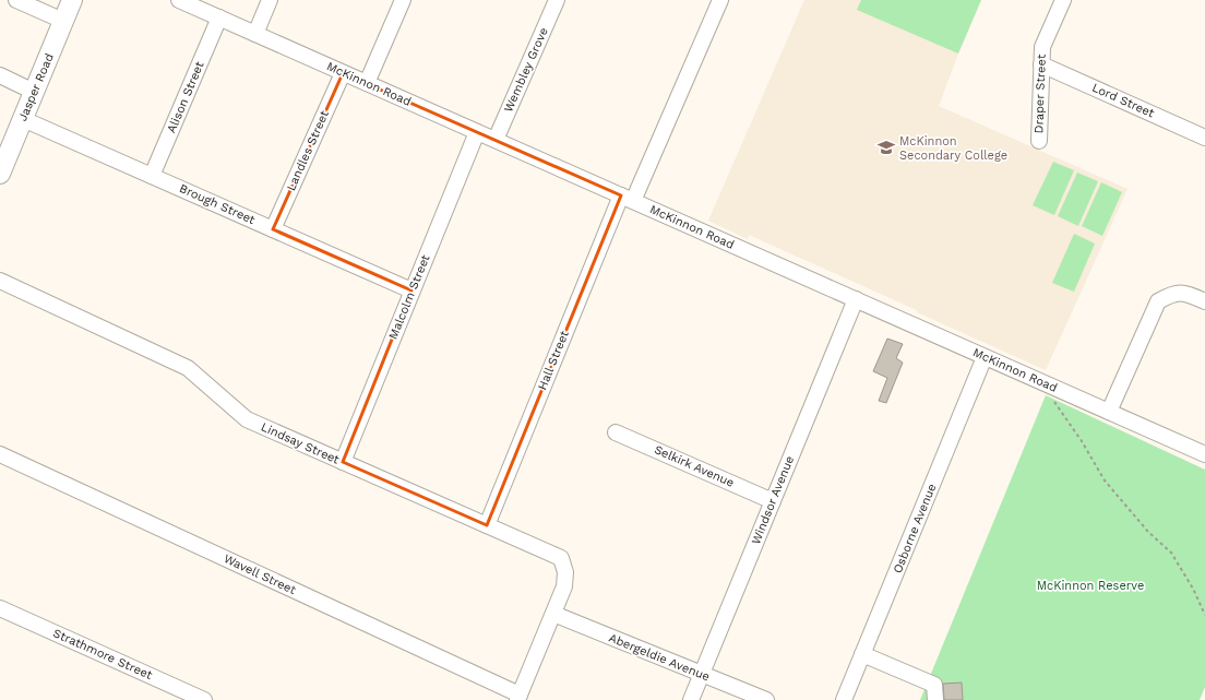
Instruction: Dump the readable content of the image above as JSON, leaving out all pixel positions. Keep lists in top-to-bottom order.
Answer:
{
  "streets": {
    "main road": ["Jasper Road"],
    "street": [
      "Wembley Grove",
      "McKinnon Road",
      "Draper Street",
      "Alison Street",
      "Lord Street",
      "Landles Street",
      "Brough Street",
      "Malcolm Street",
      "Hall Street",
      "Lindsay Street",
      "Selkirk Avenue",
      "Windsor Avenue",
      "Osborne Avenue",
      "Wavell Street",
      "Strathmore Street",
      "Abergeldie Avenue"
    ]
  },
  "crossings": [
    ["Wembley Grove", "McKinnon Road"],
    ["McKinnon Road", "Alison Street"],
    ["McKinnon Road", "Landles Street"],
    ["McKinnon Road", "Malcolm Street"],
    ["McKinnon Road", "Hall Street"],
    ["McKinnon Road", "Windsor Avenue"],
    ["McKinnon Road", "Osborne Avenue"],
    ["Jasper Road", "Brough Street"],
    ["Draper Street", "Lord Street"],
    ["Alison Street", "Brough Street"],
    ["Landles Street", "Brough Street"],
    ["Brough Street", "Malcolm Street"],
    ["Malcolm Street", "Lindsay Street"],
    ["Hall Street", "Lindsay Street"],
    ["Lindsay Street", "Abergeldie Avenue"],
    ["Selkirk Avenue", "Windsor Avenue"],
    ["Windsor Avenue", "Abergeldie Avenue"]
  ],
  "parks": ["McKinnon Reserve"],
  "places": {
    "school or university": ["McKinnon Secondary College"]
  }
}
